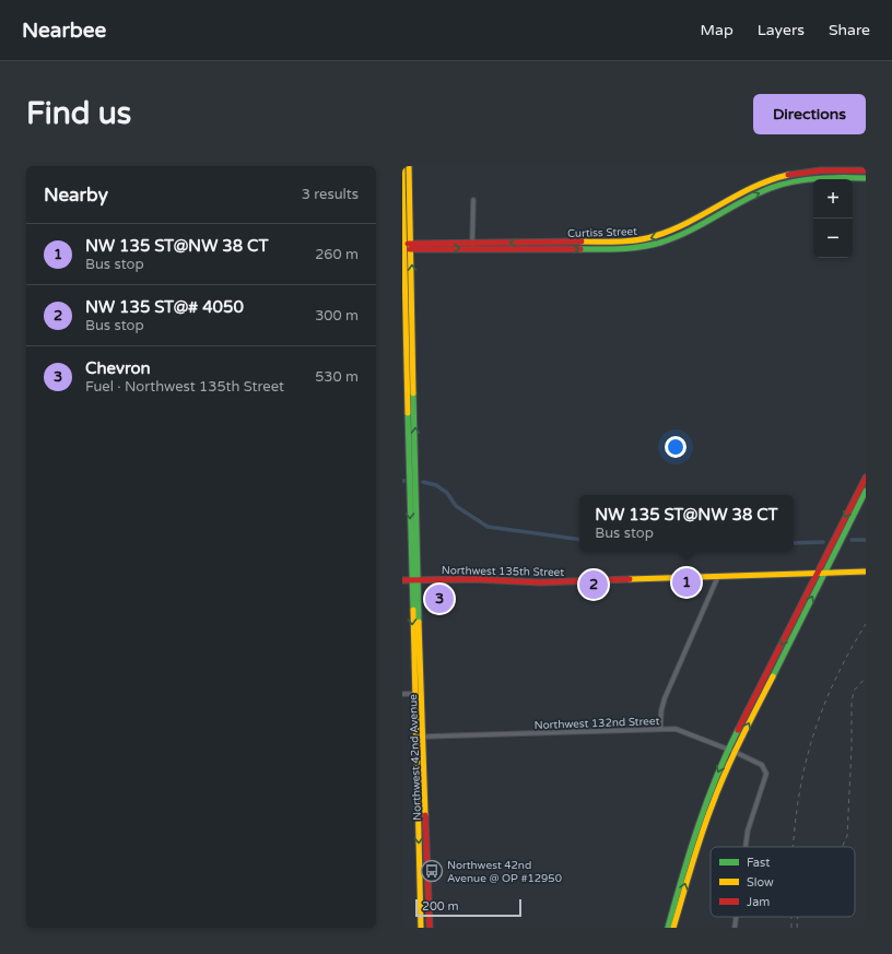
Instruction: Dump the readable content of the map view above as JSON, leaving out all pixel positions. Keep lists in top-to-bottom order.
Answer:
{
  "streets": {
    "main road": ["Curtiss Street", "Northwest 135th Street", "Northwest 42nd Avenue"],
    "street": ["Northwest 132nd Street"]
  },
  "crossings": [
    ["Curtiss Street", "Northwest 42nd Avenue"],
    ["Northwest 135th Street", "Northwest 42nd Avenue"],
    ["Northwest 132nd Street", "Northwest 42nd Avenue"]
  ],
  "places": {
    "bus stop": ["Northwest 42nd Avenue @ OP #12950"]
  },
  "legend": ["Fast", "Slow", "Jam"],
  "scale_bar": "200 m",
  "page": {
    "header": "Nearbee",
    "nav": ["Map", "Layers", "Share"],
    "buttons": "Directions",
    "title": "Find us",
    "heading": ["Nearby", "3 results"],
    "map_buttons": ["+", "−"],
    "list": [
      {
        "mark": "1",
        "name": "NW 135 ST@NW 38 CT",
        "note": "Bus stop",
        "value": "260 m"
      },
      {
        "mark": "2",
        "name": "NW 135 ST@# 4050",
        "note": "Bus stop",
        "value": "300 m"
      },
      {
        "mark": "3",
        "name": "Chevron",
        "note": "Fuel · Northwest 135th Street",
        "value": "530 m"
      }
    ],
    "popup": ["NW 135 ST@NW 38 CT", "Bus stop"],
    "pins": ["1", "2", "3"],
    "scale": "200 m"
  }
}
